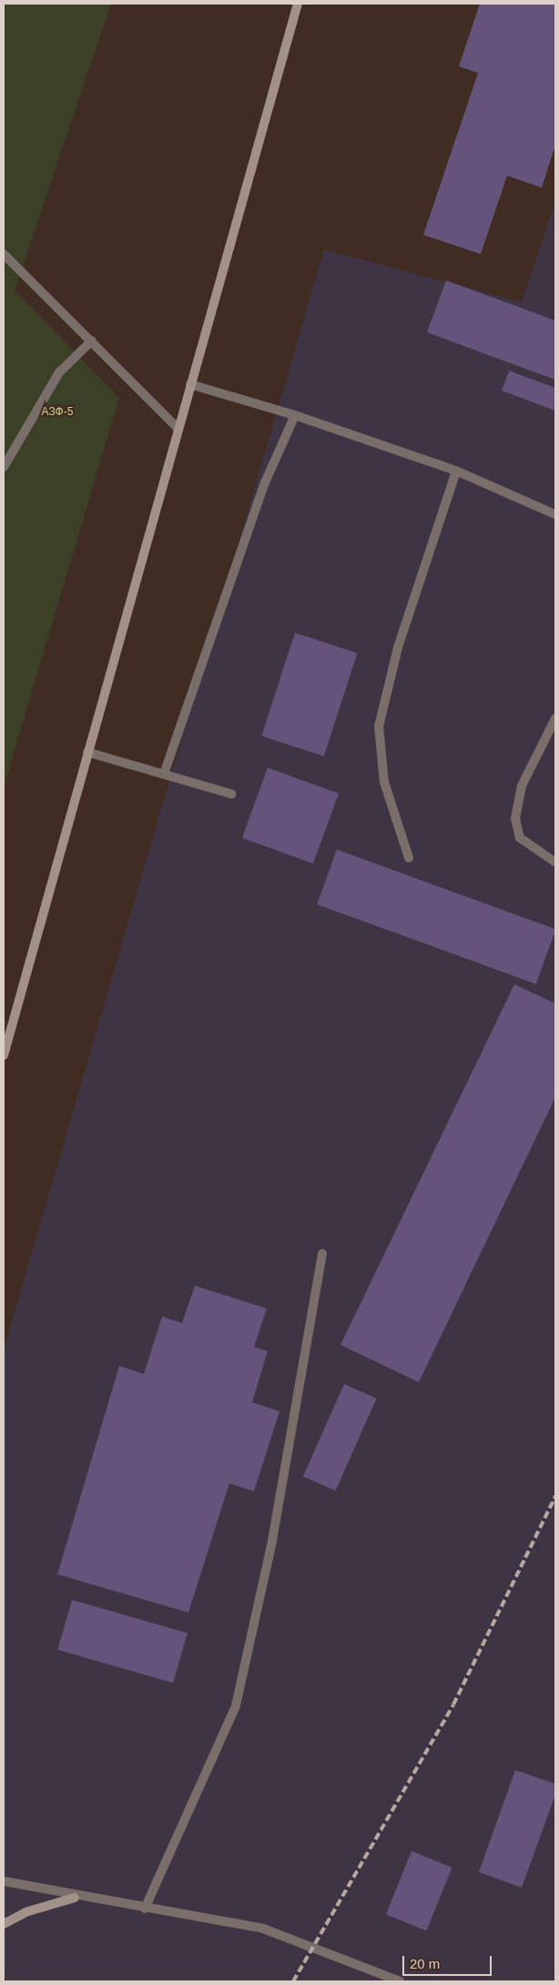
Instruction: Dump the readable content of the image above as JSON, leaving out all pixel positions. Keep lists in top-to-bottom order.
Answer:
{
  "parks": ["АЗФ-5"],
  "scale_bar": "20 m"
}
